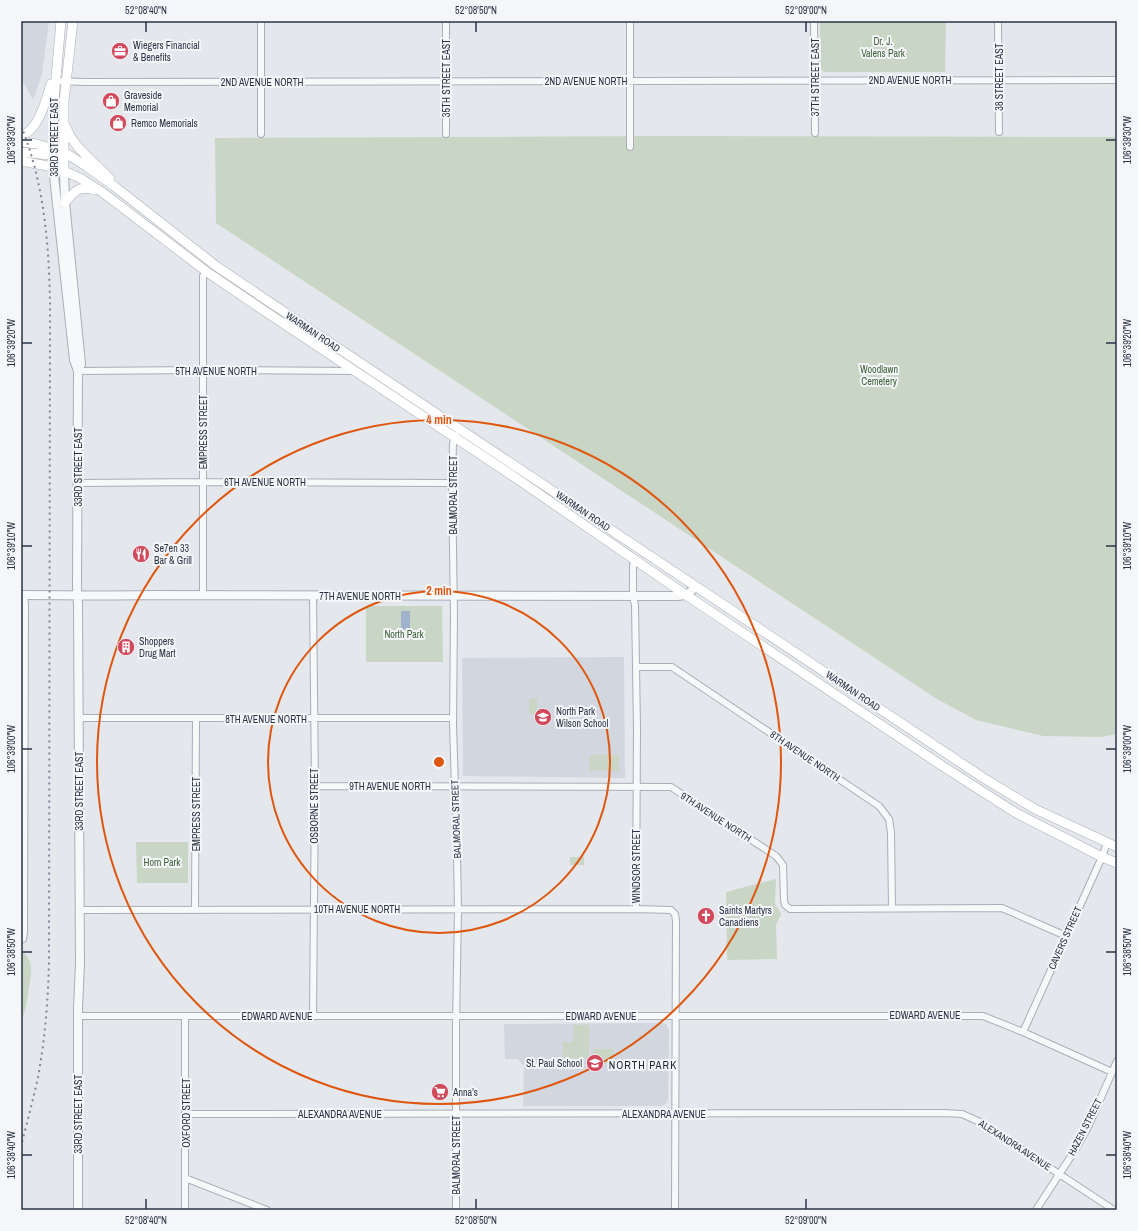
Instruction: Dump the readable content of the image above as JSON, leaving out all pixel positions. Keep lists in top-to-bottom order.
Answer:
{
  "streets": {
    "main road": ["33RD STREET EAST", "WARMAN ROAD"],
    "street": [
      "37TH STREET EAST",
      "38 STREET EAST",
      "35TH STREET EAST",
      "2ND AVENUE NORTH",
      "5TH AVENUE NORTH",
      "EMPRESS STREET",
      "6TH AVENUE NORTH",
      "BALMORAL STREET",
      "7TH AVENUE NORTH",
      "8TH AVENUE NORTH",
      "9TH AVENUE NORTH",
      "OSBORNE STREET",
      "WINDSOR STREET",
      "10TH AVENUE NORTH",
      "CAVERS STREET",
      "EDWARD AVENUE",
      "OXFORD STREET",
      "ALEXANDRA AVENUE",
      "HAZEN STREET"
    ]
  },
  "crossings": [
    ["37TH STREET EAST", "2ND AVENUE NORTH"],
    ["38 STREET EAST", "2ND AVENUE NORTH"],
    ["35TH STREET EAST", "2ND AVENUE NORTH"],
    ["2ND AVENUE NORTH", "33RD STREET EAST"],
    ["33RD STREET EAST", "WARMAN ROAD"],
    ["33RD STREET EAST", "5TH AVENUE NORTH"],
    ["33RD STREET EAST", "6TH AVENUE NORTH"],
    ["33RD STREET EAST", "7TH AVENUE NORTH"],
    ["33RD STREET EAST", "8TH AVENUE NORTH"],
    ["33RD STREET EAST", "10TH AVENUE NORTH"],
    ["33RD STREET EAST", "EDWARD AVENUE"],
    ["WARMAN ROAD", "5TH AVENUE NORTH"],
    ["WARMAN ROAD", "EMPRESS STREET"],
    ["WARMAN ROAD", "BALMORAL STREET"],
    ["WARMAN ROAD", "7TH AVENUE NORTH"],
    ["WARMAN ROAD", "WINDSOR STREET"],
    ["WARMAN ROAD", "CAVERS STREET"],
    ["5TH AVENUE NORTH", "EMPRESS STREET"],
    ["EMPRESS STREET", "6TH AVENUE NORTH"],
    ["EMPRESS STREET", "7TH AVENUE NORTH"],
    ["EMPRESS STREET", "8TH AVENUE NORTH"],
    ["EMPRESS STREET", "10TH AVENUE NORTH"],
    ["6TH AVENUE NORTH", "BALMORAL STREET"],
    ["BALMORAL STREET", "7TH AVENUE NORTH"],
    ["BALMORAL STREET", "8TH AVENUE NORTH"],
    ["BALMORAL STREET", "9TH AVENUE NORTH"],
    ["BALMORAL STREET", "10TH AVENUE NORTH"],
    ["BALMORAL STREET", "EDWARD AVENUE"],
    ["BALMORAL STREET", "ALEXANDRA AVENUE"],
    ["7TH AVENUE NORTH", "OSBORNE STREET"],
    ["7TH AVENUE NORTH", "WINDSOR STREET"],
    ["8TH AVENUE NORTH", "9TH AVENUE NORTH"],
    ["8TH AVENUE NORTH", "OSBORNE STREET"],
    ["8TH AVENUE NORTH", "WINDSOR STREET"],
    ["9TH AVENUE NORTH", "OSBORNE STREET"],
    ["9TH AVENUE NORTH", "WINDSOR STREET"],
    ["9TH AVENUE NORTH", "CAVERS STREET"],
    ["OSBORNE STREET", "10TH AVENUE NORTH"],
    ["OSBORNE STREET", "EDWARD AVENUE"],
    ["WINDSOR STREET", "10TH AVENUE NORTH"],
    ["WINDSOR STREET", "EDWARD AVENUE"],
    ["WINDSOR STREET", "ALEXANDRA AVENUE"],
    ["CAVERS STREET", "EDWARD AVENUE"],
    ["EDWARD AVENUE", "OXFORD STREET"],
    ["EDWARD AVENUE", "HAZEN STREET"],
    ["OXFORD STREET", "ALEXANDRA AVENUE"],
    ["ALEXANDRA AVENUE", "HAZEN STREET"]
  ],
  "districts": ["NORTH PARK"],
  "parks": [
    "Dr. J. Valens Park",
    "Woodlawn Cemetery",
    "North Park",
    "Horn Park"
  ],
  "places": {
    "office": ["Wiegers Financial & Benefits"],
    "shop": ["Graveside Memorial", "Remco Memorials"],
    "restaurant": ["Se7en 33 Bar & Grill"],
    "building": ["Shoppers Drug Mart"],
    "school or university": ["North Park Wilson School", "St. Paul School"],
    "church": ["Saints Martyrs Canadiens"],
    "supermarket": ["Anna's"]
  },
  "coordinates": [
    "52°08'40\"N",
    "52°08'50\"N",
    "52°09'00\"N",
    "106°39'30\"W",
    "106°39'20\"W",
    "106°39'10\"W",
    "106°39'00\"W",
    "106°38'50\"W",
    "106°38'40\"W"
  ],
  "rings": ["4 min", "2 min"]
}
